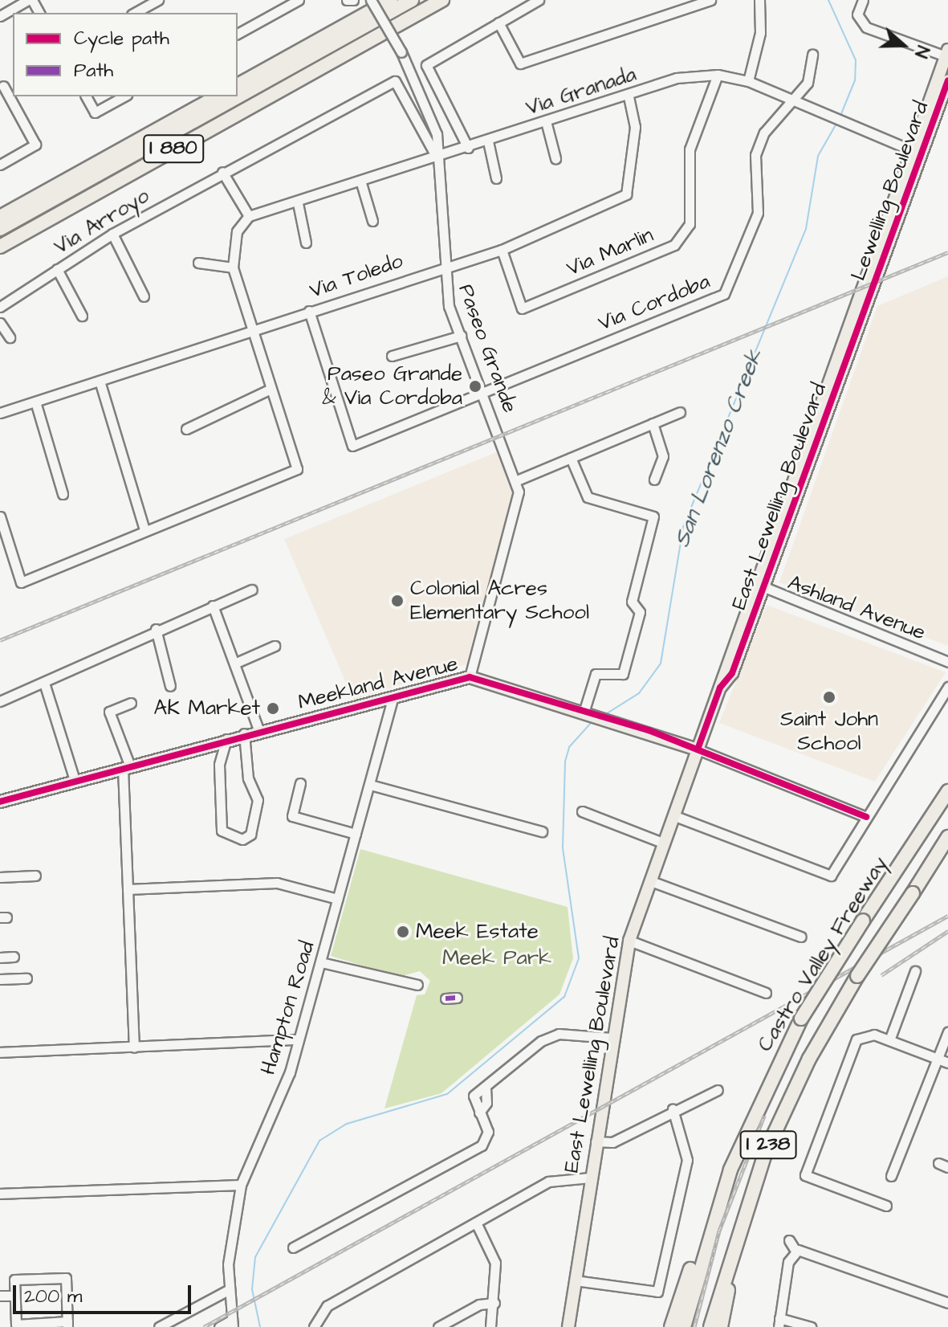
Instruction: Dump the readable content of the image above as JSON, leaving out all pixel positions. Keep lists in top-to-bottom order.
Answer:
{
  "streets": {
    "highway": ["I 880", "Castro Valley Freeway", "I 238"],
    "main road": ["Lewelling Boulevard", "East Lewelling Boulevard", "Meekland Avenue"],
    "street": [
      "Via Granada",
      "Via Arroyo",
      "Via Marlin",
      "Via Toledo",
      "Via Cordoba",
      "Paseo Grande",
      "Ashland Avenue",
      "Hampton Road"
    ]
  },
  "crossings": [
    ["Via Granada", "Lewelling Boulevard"],
    ["Via Granada", "Via Arroyo"],
    ["Via Granada", "Via Marlin"],
    ["Via Granada", "Via Toledo"],
    ["Via Granada", "Via Cordoba"],
    ["Via Granada", "Paseo Grande"],
    ["Lewelling Boulevard", "East Lewelling Boulevard"],
    ["Via Arroyo", "Paseo Grande"],
    ["Via Marlin", "Via Toledo"],
    ["Via Toledo", "Via Cordoba"],
    ["Via Toledo", "Paseo Grande"],
    ["Via Cordoba", "Paseo Grande"],
    ["Paseo Grande", "Meekland Avenue"],
    ["East Lewelling Boulevard", "Ashland Avenue"],
    ["East Lewelling Boulevard", "Meekland Avenue"],
    ["Meekland Avenue", "Hampton Road"]
  ],
  "water": ["San Lorenzo Creek"],
  "parks": ["Meek Park"],
  "places": [
    "Paseo Grande & Via Cordoba",
    "Colonial Acres Elementary School",
    "Saint John School",
    "AK Market",
    "Meek Estate"
  ],
  "legend": ["Cycle path", "Path"],
  "scale_bar": "200 m",
  "north": "right"
}
